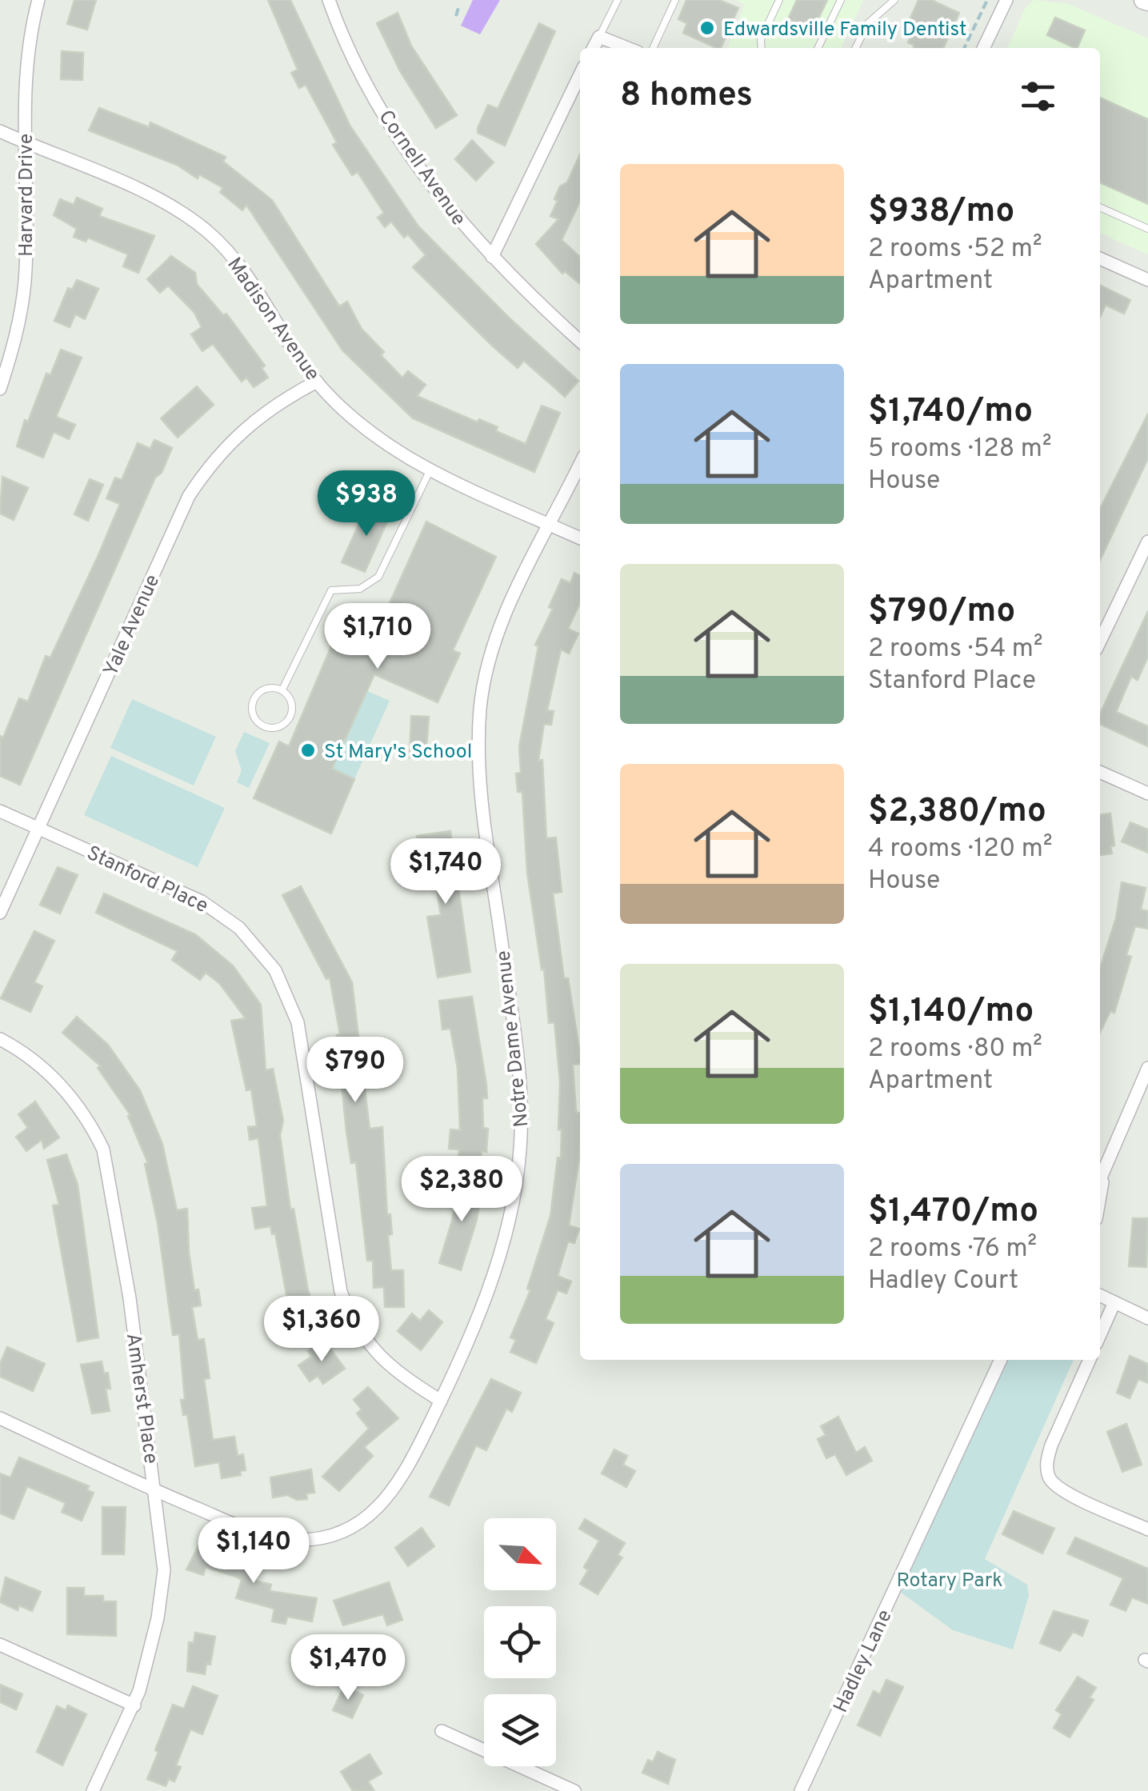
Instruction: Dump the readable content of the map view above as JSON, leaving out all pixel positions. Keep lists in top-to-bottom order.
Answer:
{
  "streets": {
    "street": [
      "Cornell Avenue",
      "Harvard Drive",
      "Madison Avenue",
      "Yale Avenue",
      "Stanford Place",
      "Notre Dame Avenue",
      "Amherst Place",
      "Hadley Lane"
    ]
  },
  "crossings": [
    ["Harvard Drive", "Madison Avenue"],
    ["Madison Avenue", "Yale Avenue"],
    ["Madison Avenue", "Notre Dame Avenue"],
    ["Yale Avenue", "Stanford Place"],
    ["Stanford Place", "Notre Dame Avenue"],
    ["Notre Dame Avenue", "Amherst Place"]
  ],
  "parks": ["Rotary Park"],
  "places": ["Edwardsville Family Dentist", "St Mary's School"],
  "north": "bottom right",
  "page": {
    "heading": "8 homes",
    "list": [
      {
        "name": "$938/mo",
        "note": "2 rooms · 52 m² · Apartment"
      },
      {
        "name": "$1,740/mo",
        "note": "5 rooms · 128 m² · House"
      },
      {
        "name": "$790/mo",
        "note": "2 rooms · 54 m² · Stanford Place"
      },
      {
        "name": "$2,380/mo",
        "note": "4 rooms · 120 m² · House"
      },
      {
        "name": "$1,140/mo",
        "note": "2 rooms · 80 m² · Apartment"
      },
      {
        "name": "$1,470/mo",
        "note": "2 rooms · 76 m² · Hadley Court"
      }
    ],
    "price": [
      "$938",
      "$1,710",
      "$1,740",
      "$790",
      "$2,380",
      "$1,360",
      "$1,140",
      "$1,470"
    ]
  }
}
